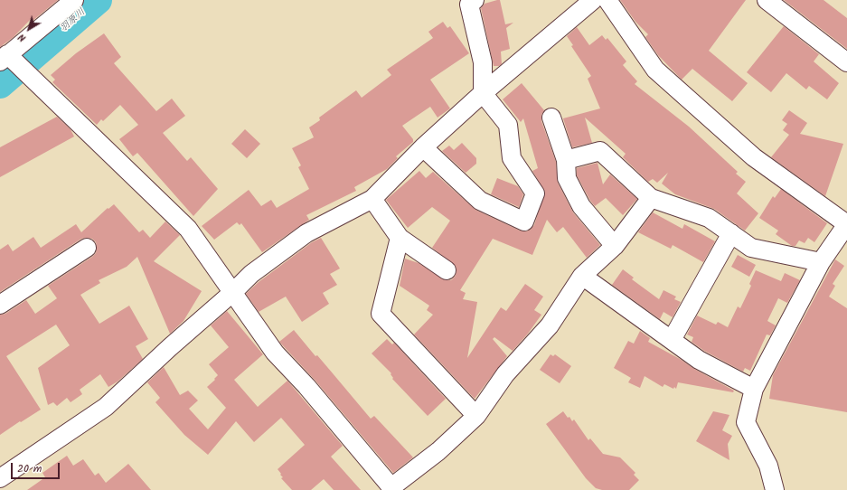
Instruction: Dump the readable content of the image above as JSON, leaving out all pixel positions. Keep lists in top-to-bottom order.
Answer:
{
  "water": ["羽原川"],
  "scale_bar": "20 m",
  "north": "bottom left"
}
